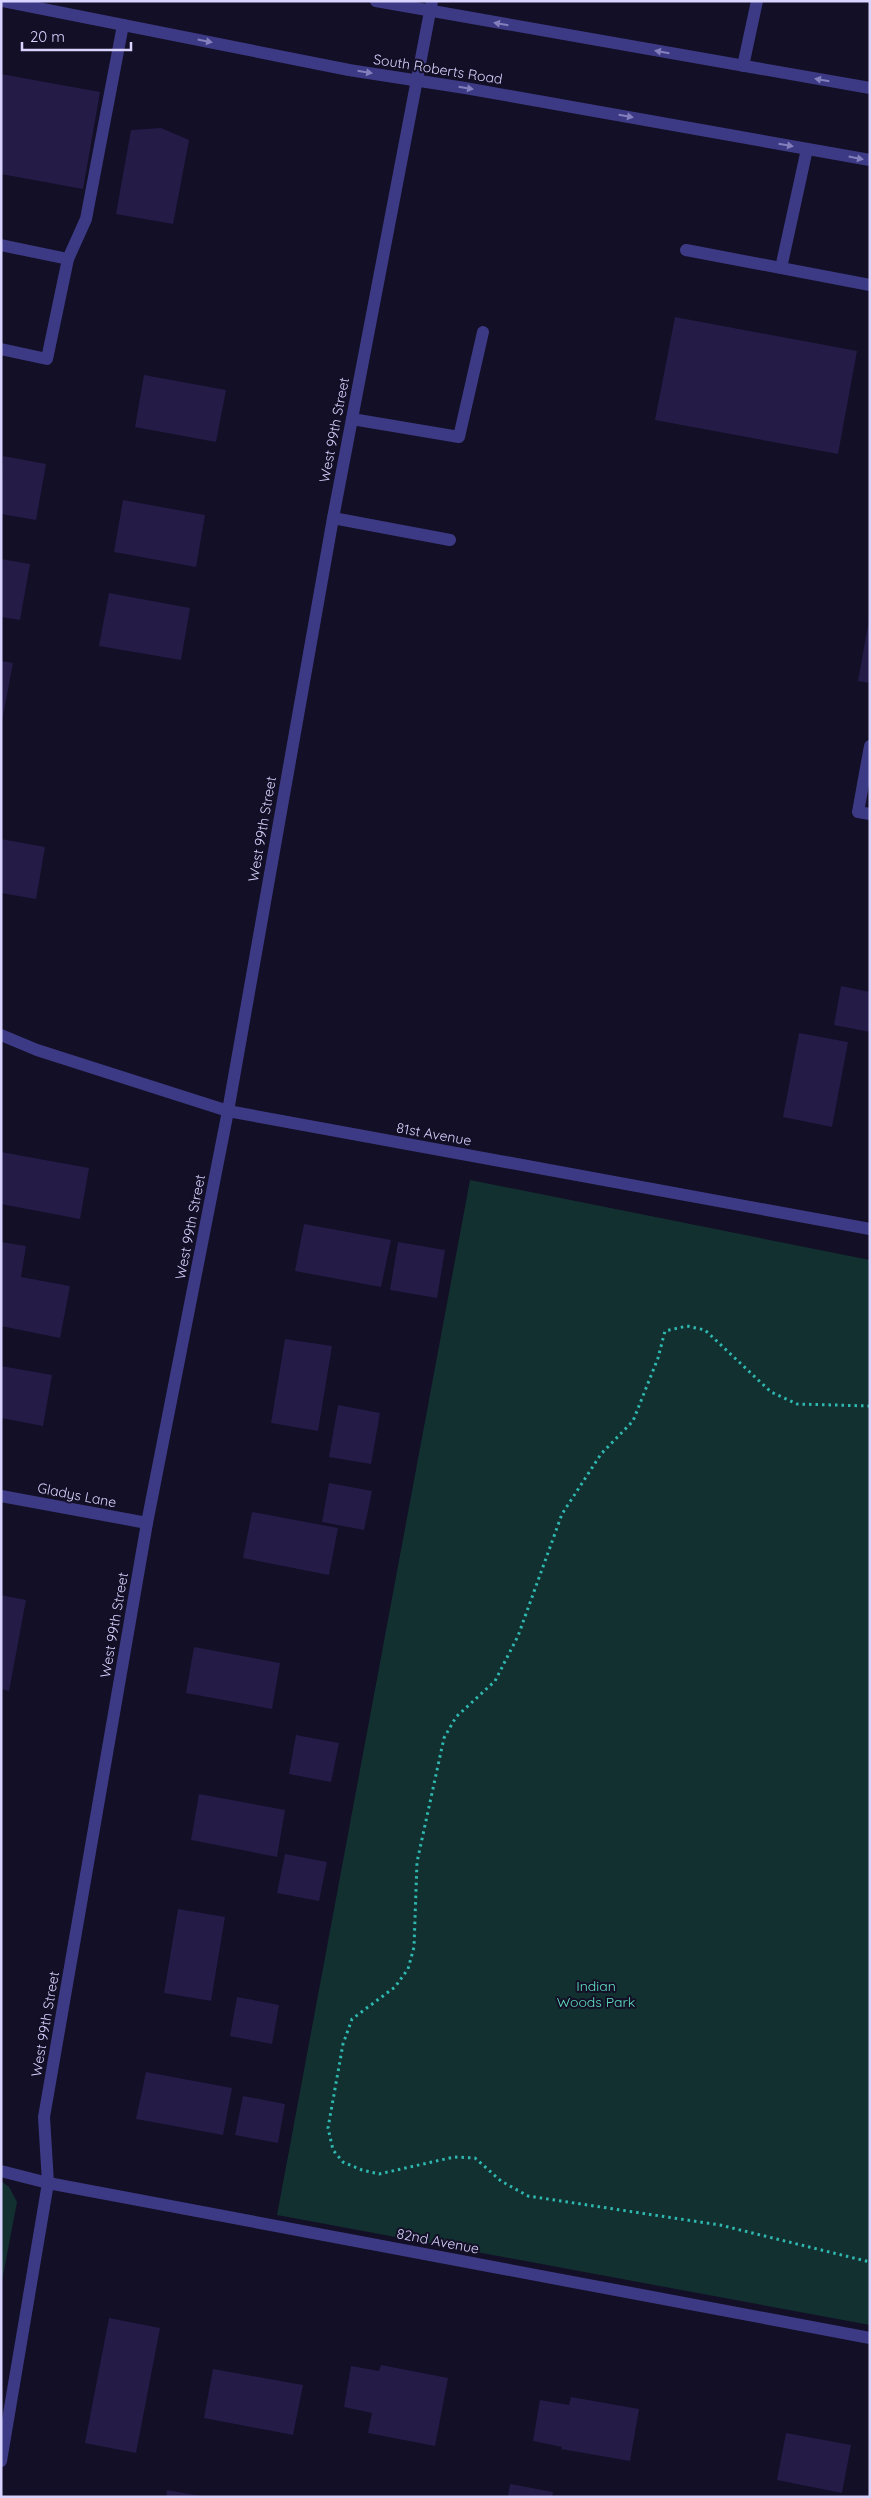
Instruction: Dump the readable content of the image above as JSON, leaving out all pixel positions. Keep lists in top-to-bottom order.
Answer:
{
  "streets": {
    "street": [
      "South Roberts Road",
      "West 99th Street",
      "81st Avenue",
      "Gladys Lane",
      "82nd Avenue"
    ]
  },
  "crossings": [
    ["South Roberts Road", "West 99th Street"],
    ["West 99th Street", "81st Avenue"],
    ["West 99th Street", "Gladys Lane"],
    ["West 99th Street", "82nd Avenue"]
  ],
  "parks": ["Indian Woods Park"],
  "scale_bar": "20 m"
}
